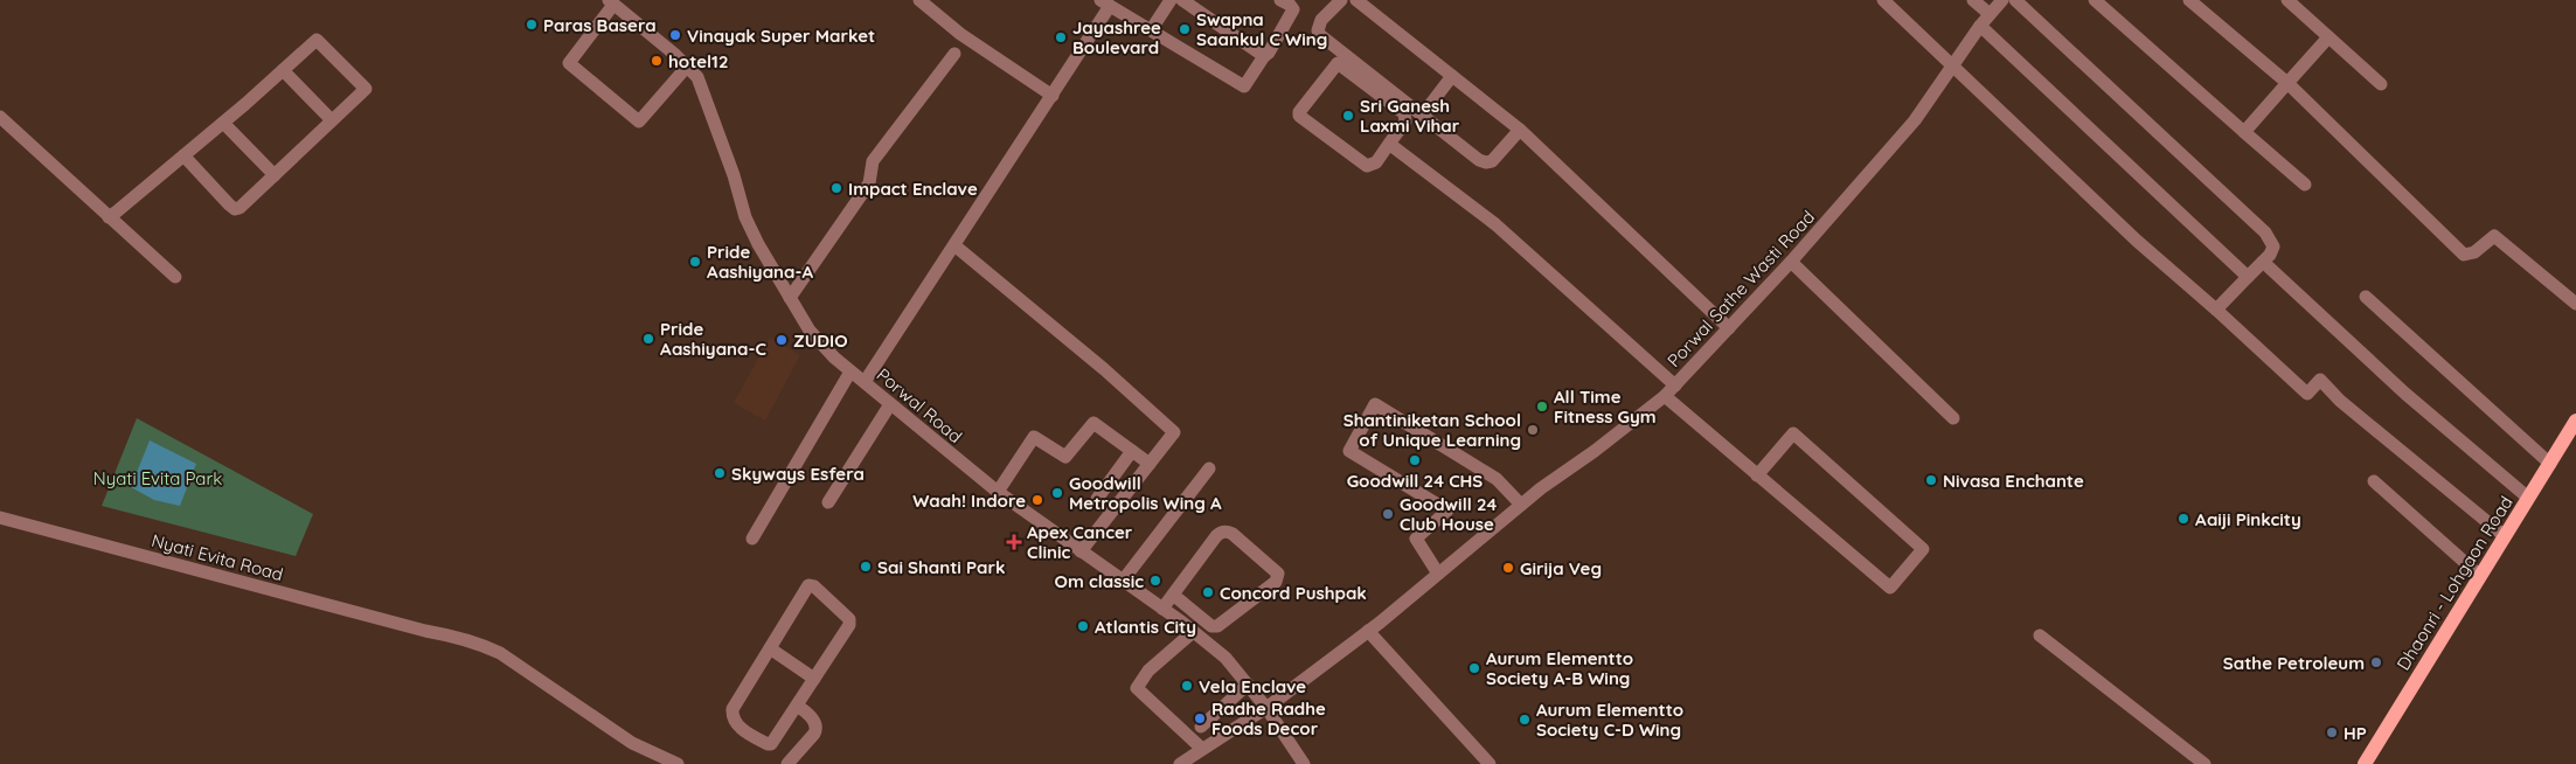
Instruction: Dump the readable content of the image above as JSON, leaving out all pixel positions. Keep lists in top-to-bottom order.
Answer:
{
  "streets": {
    "main road": ["Dhaonri - Lohgaon Road"],
    "street": ["Porwal Sathe Wasti Road", "Porwal Road", "Nyati Evita Road"]
  },
  "crossings": [
    ["Porwal Sathe Wasti Road", "Porwal Road"]
  ],
  "parks": ["Nyati Evita Park"],
  "places": {
    "other": [
      "Paras Basera",
      "Swapna Saankul C Wing",
      "Vinayak Super Market",
      "Jayashree Boulevard",
      "hotel12",
      "Sri Ganesh Laxmi Vihar",
      "Impact Enclave",
      "Pride Aashiyana-A",
      "Pride Aashiyana-C",
      "ZUDIO",
      "All Time Fitness Gym",
      "Shantiniketan School of Unique Learning",
      "Goodwill 24 CHS",
      "Skyways Esfera",
      "Nivasa Enchante",
      "Goodwill Metropolis Wing A",
      "Waah! Indore",
      "Goodwill 24 Club House",
      "Aaiji Pinkcity",
      "Sai Shanti Park",
      "Girija Veg",
      "Om classic",
      "Concord Pushpak",
      "Atlantis City",
      "Sathe Petroleum",
      "Aurum Elementto Society A-B Wing",
      "Vela Enclave",
      "Radhe Radhe Foods Decor",
      "Aurum Elementto Society C-D Wing",
      "HP"
    ],
    "health": ["Apex Cancer Clinic"]
  }
}
